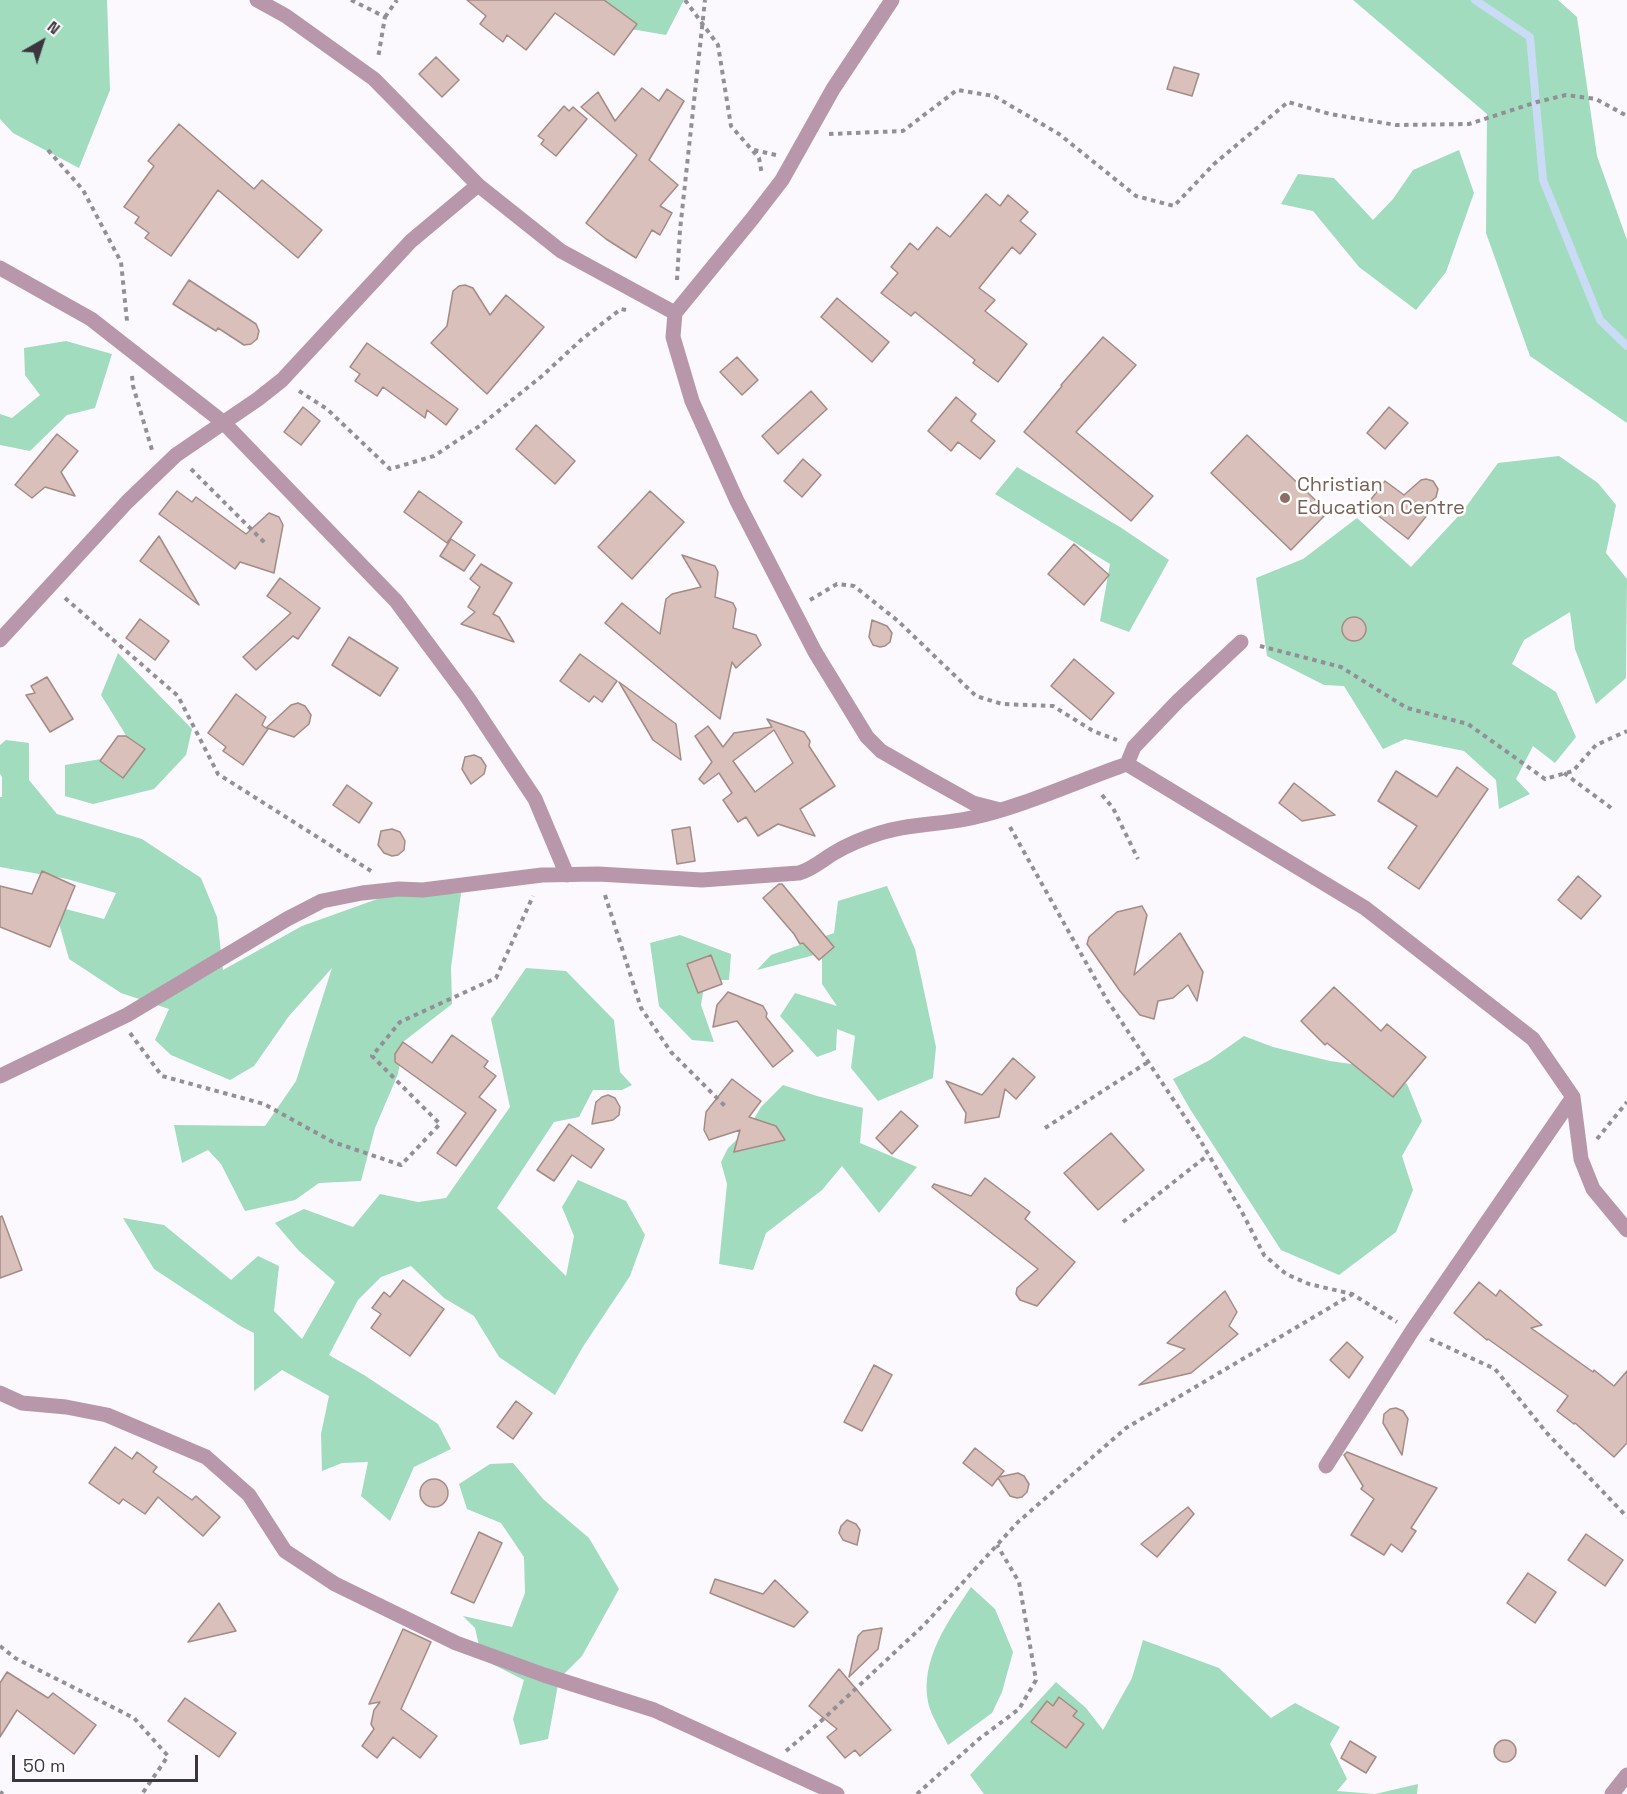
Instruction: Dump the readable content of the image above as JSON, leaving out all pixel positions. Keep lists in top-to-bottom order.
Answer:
{
  "places": ["Christian Education Centre"],
  "scale_bar": "50 m",
  "north": "top right"
}
